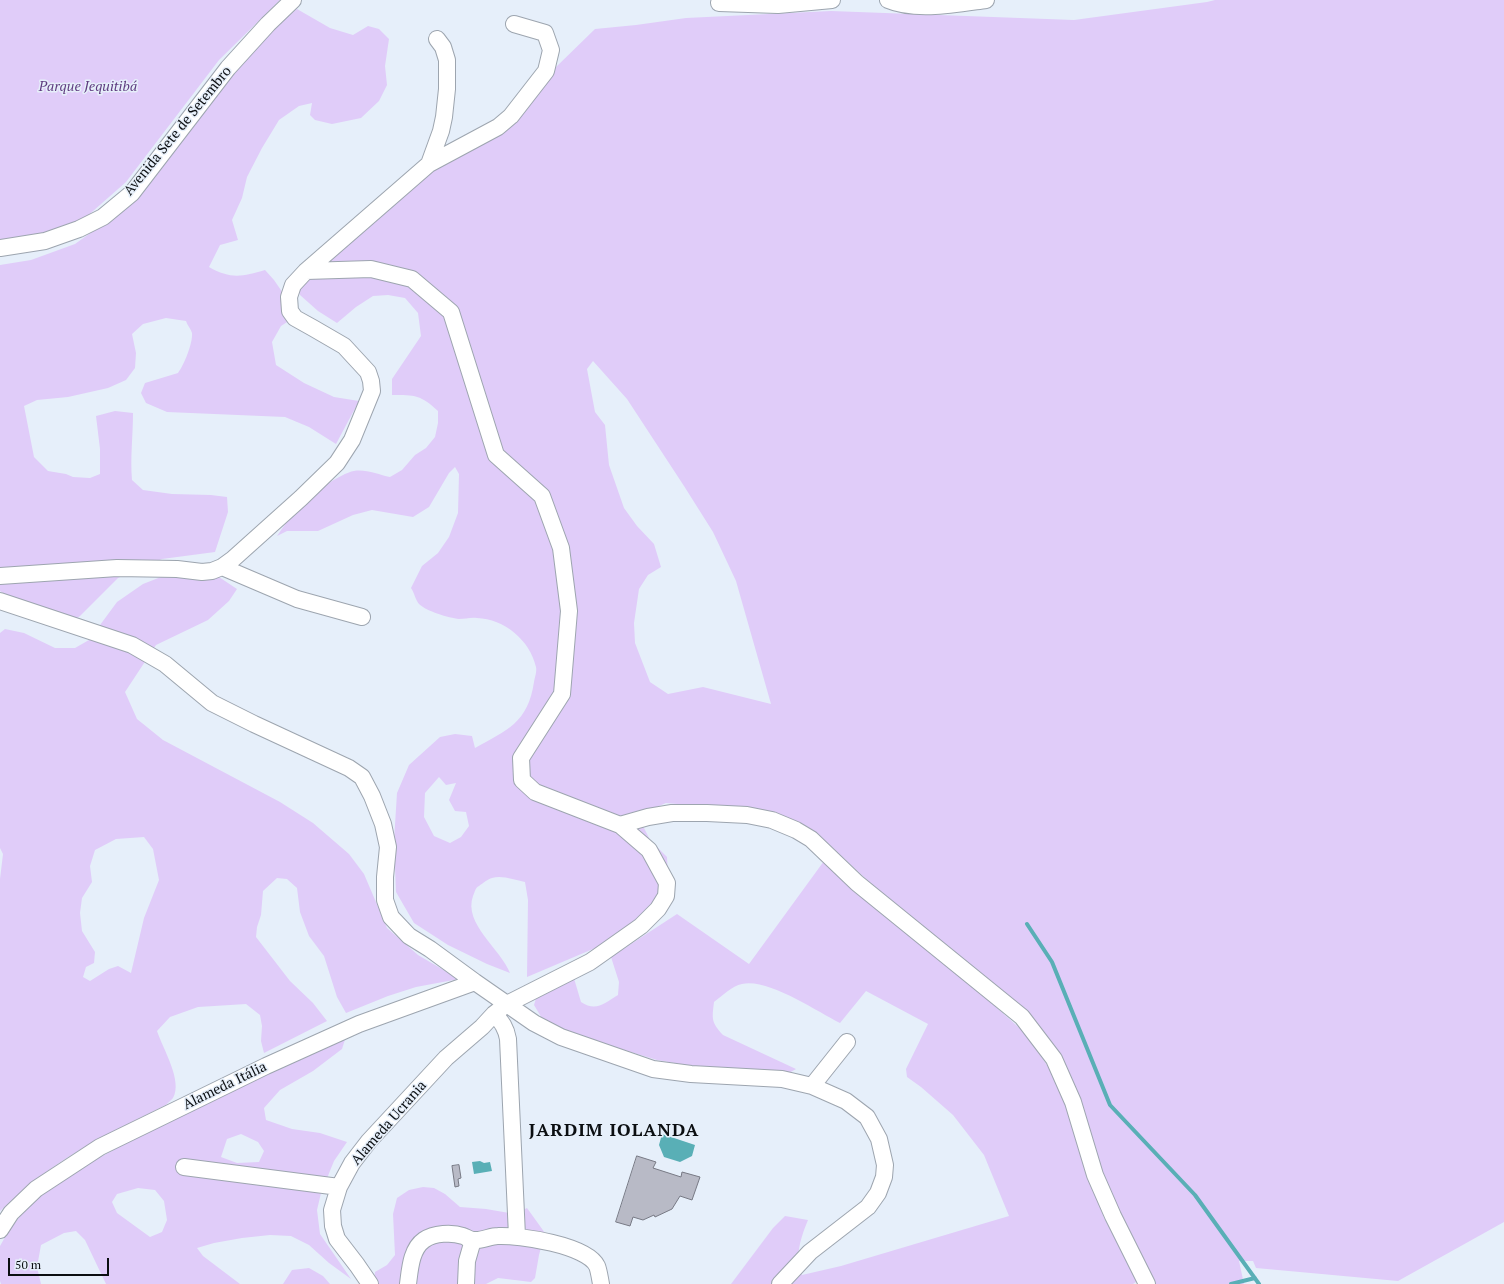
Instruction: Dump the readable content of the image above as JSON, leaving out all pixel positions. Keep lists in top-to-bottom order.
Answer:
{
  "streets": {
    "street": ["Avenida Sete de Setembro", "Alameda Itália", "Alameda Ucrania"]
  },
  "districts": ["JARDIM IOLANDA"],
  "parks": ["Parque Jequitibá"],
  "scale_bar": "50 m"
}
